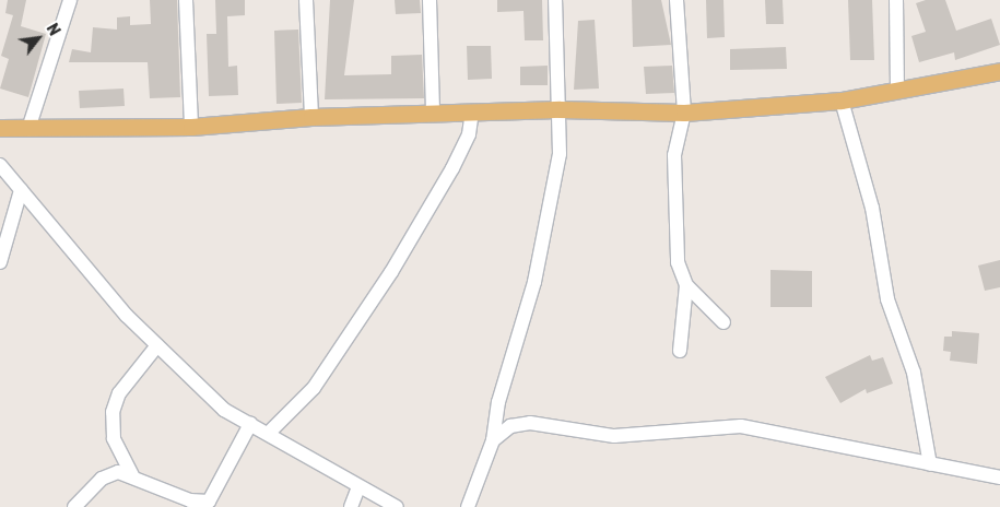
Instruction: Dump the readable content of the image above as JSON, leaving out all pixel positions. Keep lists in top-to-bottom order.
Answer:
{
  "north": "top right"
}
